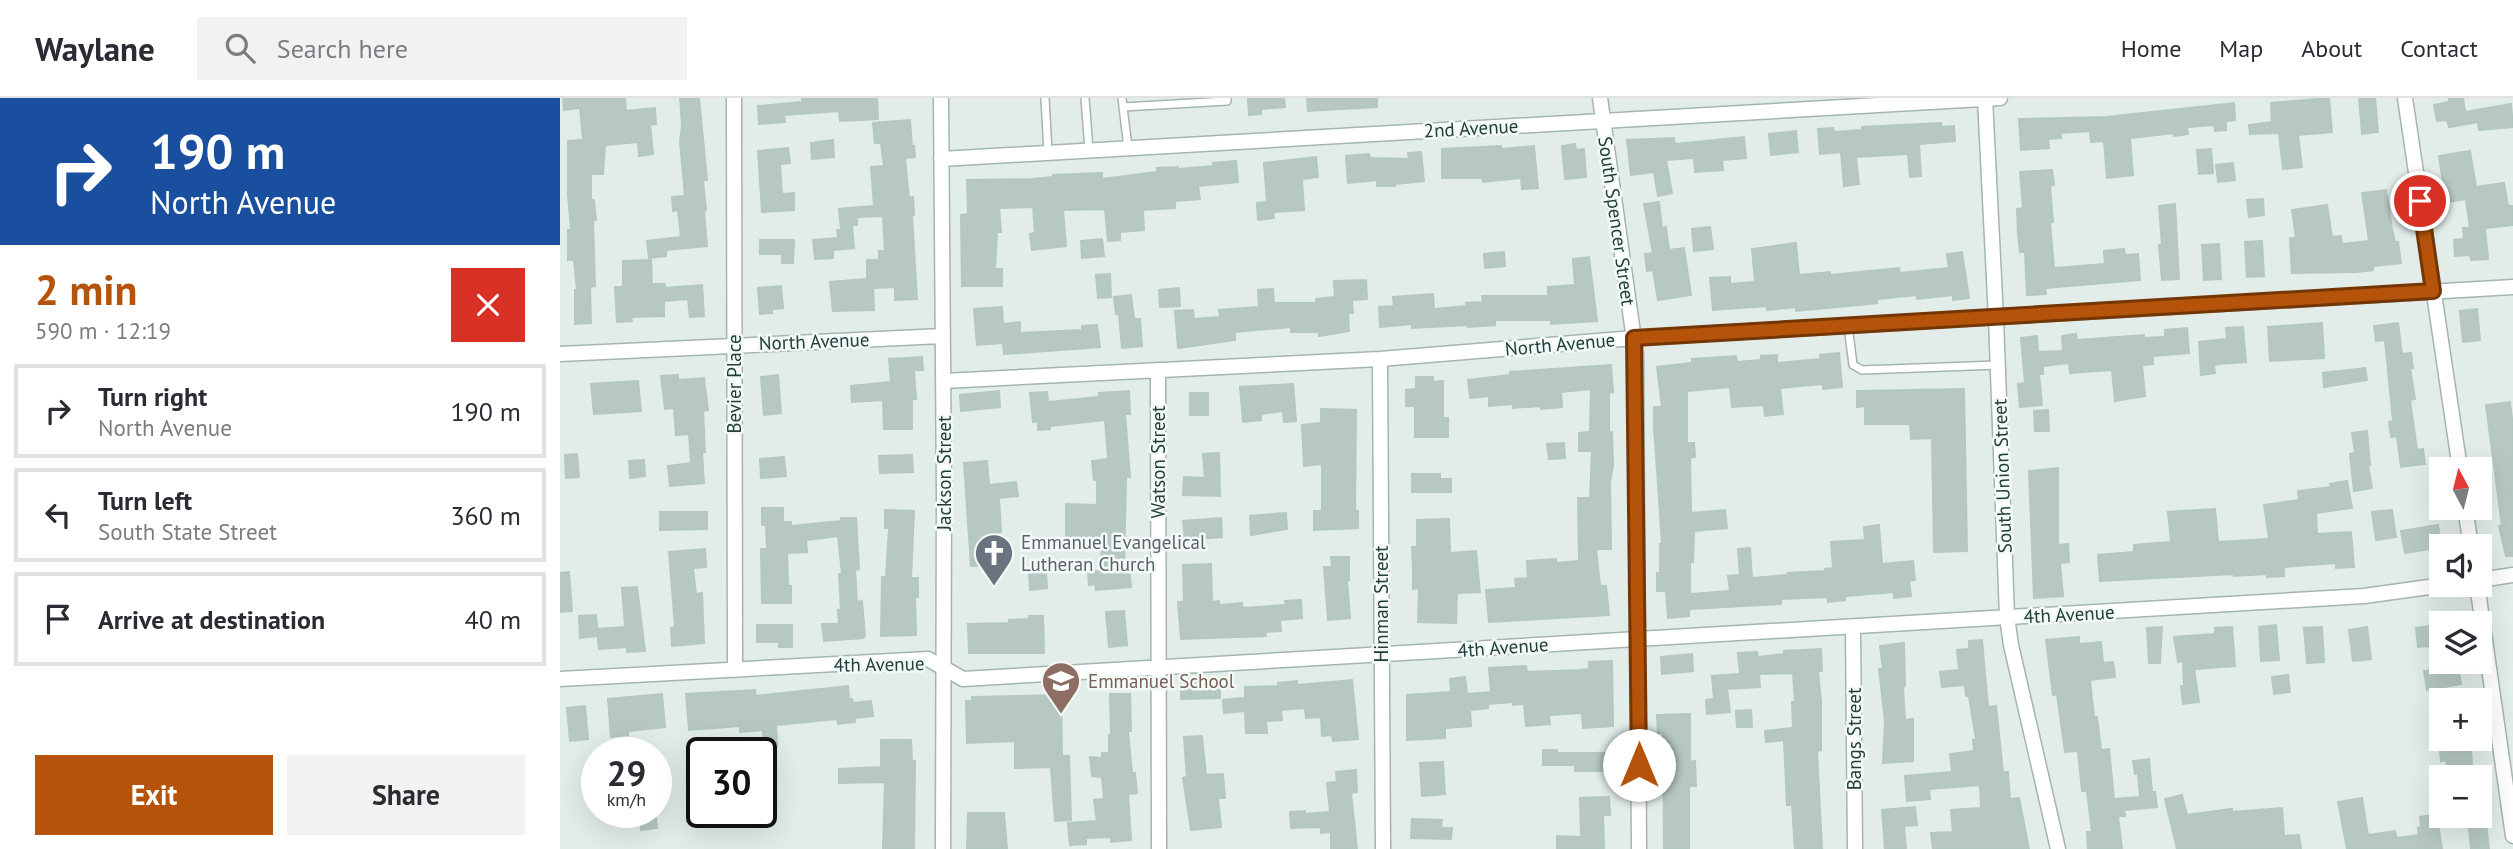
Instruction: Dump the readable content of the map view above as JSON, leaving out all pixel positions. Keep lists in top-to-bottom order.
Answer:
{
  "streets": {
    "street": [
      "2nd Avenue",
      "South Spencer Street",
      "North Avenue",
      "Bevier Place",
      "Watson Street",
      "Jackson Street",
      "South Union Street",
      "Hinman Street",
      "4th Avenue",
      "Bangs Street"
    ]
  },
  "crossings": [
    ["2nd Avenue", "South Spencer Street"],
    ["2nd Avenue", "Jackson Street"],
    ["2nd Avenue", "South Union Street"],
    ["South Spencer Street", "North Avenue"],
    ["South Spencer Street", "4th Avenue"],
    ["North Avenue", "Bevier Place"],
    ["North Avenue", "Watson Street"],
    ["North Avenue", "Jackson Street"],
    ["North Avenue", "South Union Street"],
    ["North Avenue", "Hinman Street"],
    ["Bevier Place", "4th Avenue"],
    ["Watson Street", "4th Avenue"],
    ["Jackson Street", "4th Avenue"],
    ["South Union Street", "4th Avenue"],
    ["Hinman Street", "4th Avenue"],
    ["4th Avenue", "Bangs Street"]
  ],
  "places": {
    "church": ["Emmanuel Evangelical Lutheran Church"],
    "school or university": ["Emmanuel School"]
  },
  "north": "top",
  "page": {
    "header": "Waylane",
    "search": "Search here",
    "nav": [
      "Home",
      "Map",
      "About",
      "Contact"
    ],
    "turn": ["190 m", "North Avenue"],
    "heading": ["2 min", "590 m · 12:19"],
    "list": [
      {
        "name": "Turn right",
        "note": "North Avenue",
        "value": "190 m"
      },
      {
        "name": "Turn left",
        "note": "South State Street",
        "value": "360 m"
      },
      {
        "name": "Arrive at destination",
        "value": "40 m"
      }
    ],
    "map_buttons": ["+", "−"],
    "speed": "29 km/h",
    "limit": "30",
    "buttons": ["Exit", "Share"]
  }
}
